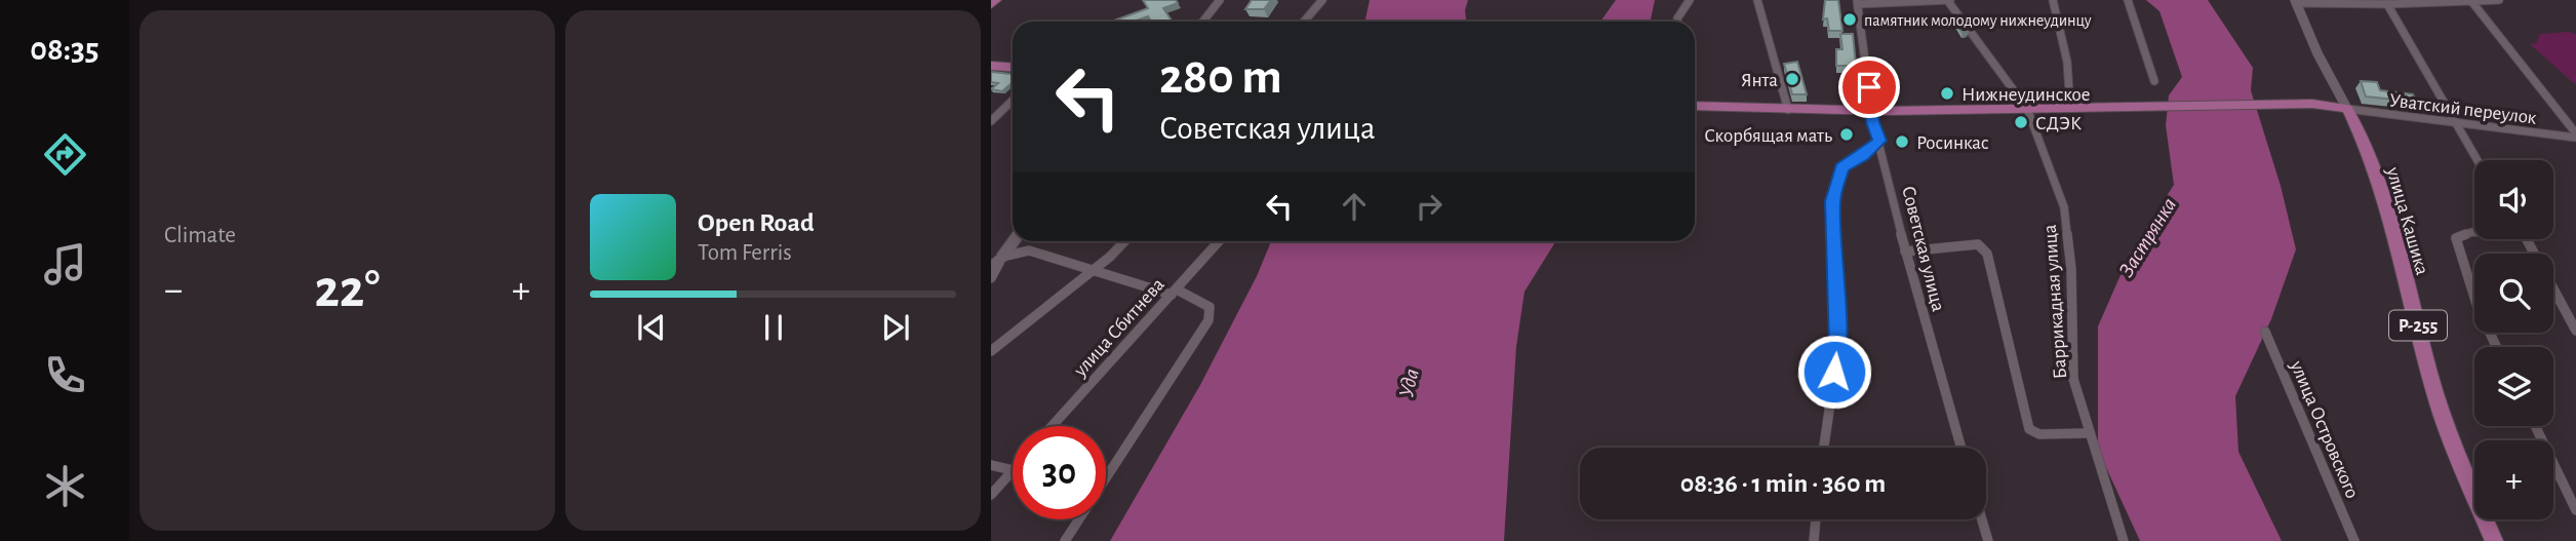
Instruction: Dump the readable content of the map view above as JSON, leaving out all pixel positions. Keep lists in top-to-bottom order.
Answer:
{
  "streets": {
    "highway": ["улица Кашика", "Р-255"],
    "street": [
      "Уватский переулок",
      "Советская улица",
      "Баррикадная улица",
      "улица Сбитнева",
      "улица Островского"
    ]
  },
  "crossings": [
    ["Уватский переулок", "улица Кашика"]
  ],
  "water": ["Застрянка", "Уда"],
  "places": [
    "памятник молодому нижнеудинцу",
    "Янта",
    "Нижнеудинское",
    "СДЭК",
    "Скорбящая мать",
    "Росинкас"
  ],
  "page": {
    "tabs": "08:35",
    "tile": "Climate",
    "turn": ["280 m", "Советская улица"],
    "map_buttons": "+",
    "song": ["Open Road", "Tom Ferris"],
    "heat": ["−", "22°", "+"],
    "limit": "30",
    "trip": "08:36 · 1 min · 360 m"
  }
}
